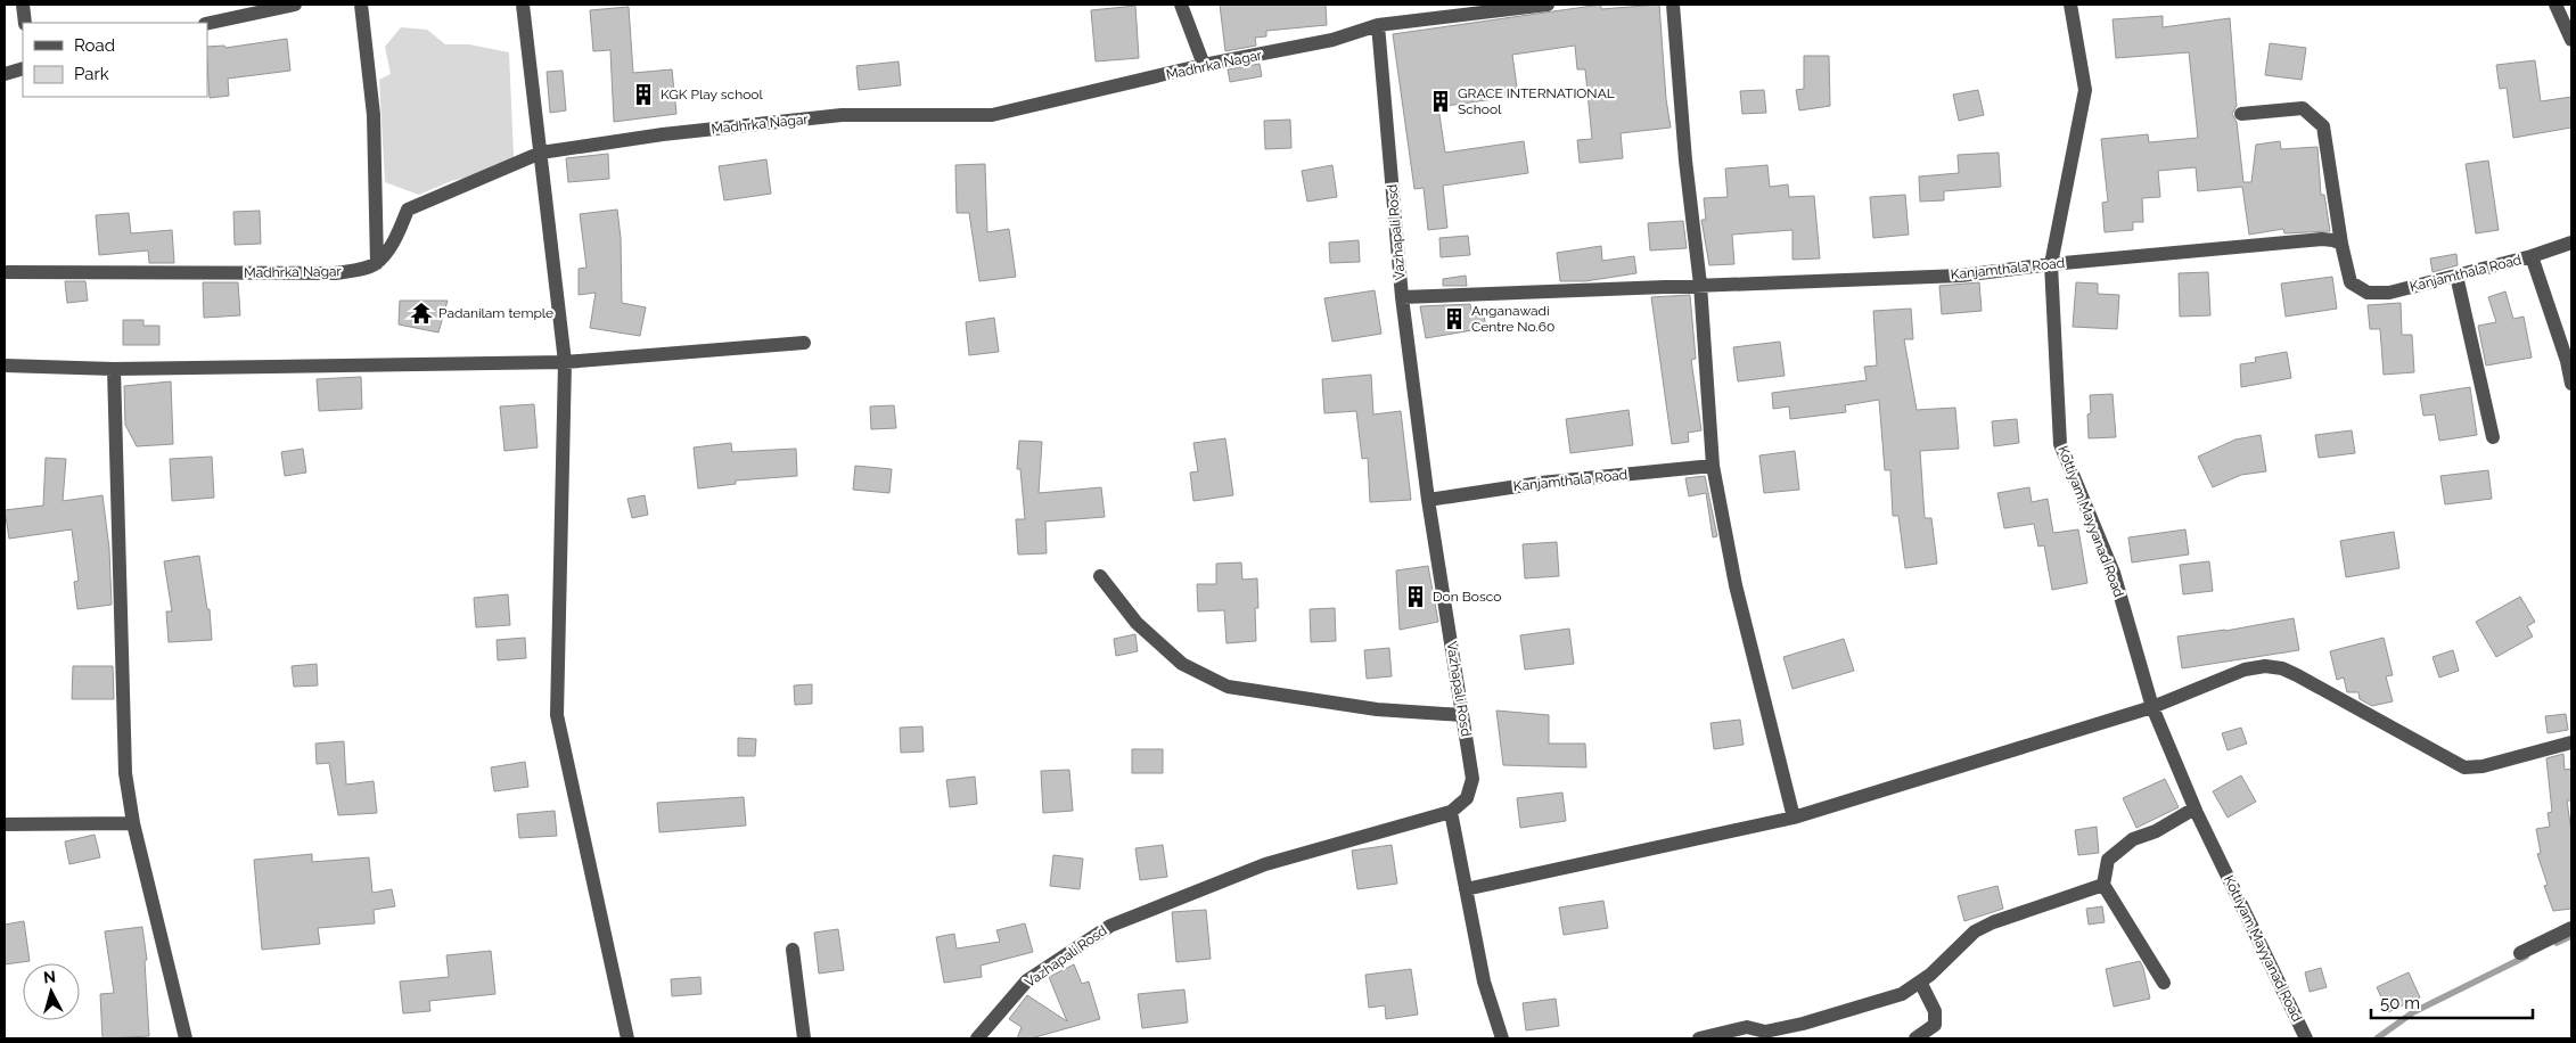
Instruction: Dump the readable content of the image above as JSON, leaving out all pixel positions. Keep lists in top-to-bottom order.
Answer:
{
  "streets": {
    "street": [
      "Madhrka Nagar",
      "Vazhapali Rosd",
      "Kanjamthala Road",
      "Kottiyam Mayyanad Road"
    ]
  },
  "crossings": [
    ["Madhrka Nagar", "Vazhapali Rosd"],
    ["Vazhapali Rosd", "Kanjamthala Road"],
    ["Kanjamthala Road", "Kottiyam Mayyanad Road"]
  ],
  "places": {
    "building": [
      "KGK Play school",
      "GRACE INTERNATIONAL School",
      "Anganawadi Centre No.60",
      "Don Bosco"
    ],
    "temple": ["Padanilam temple"]
  },
  "legend": ["Road", "Park"],
  "scale_bar": "50 m",
  "north": "top"
}
